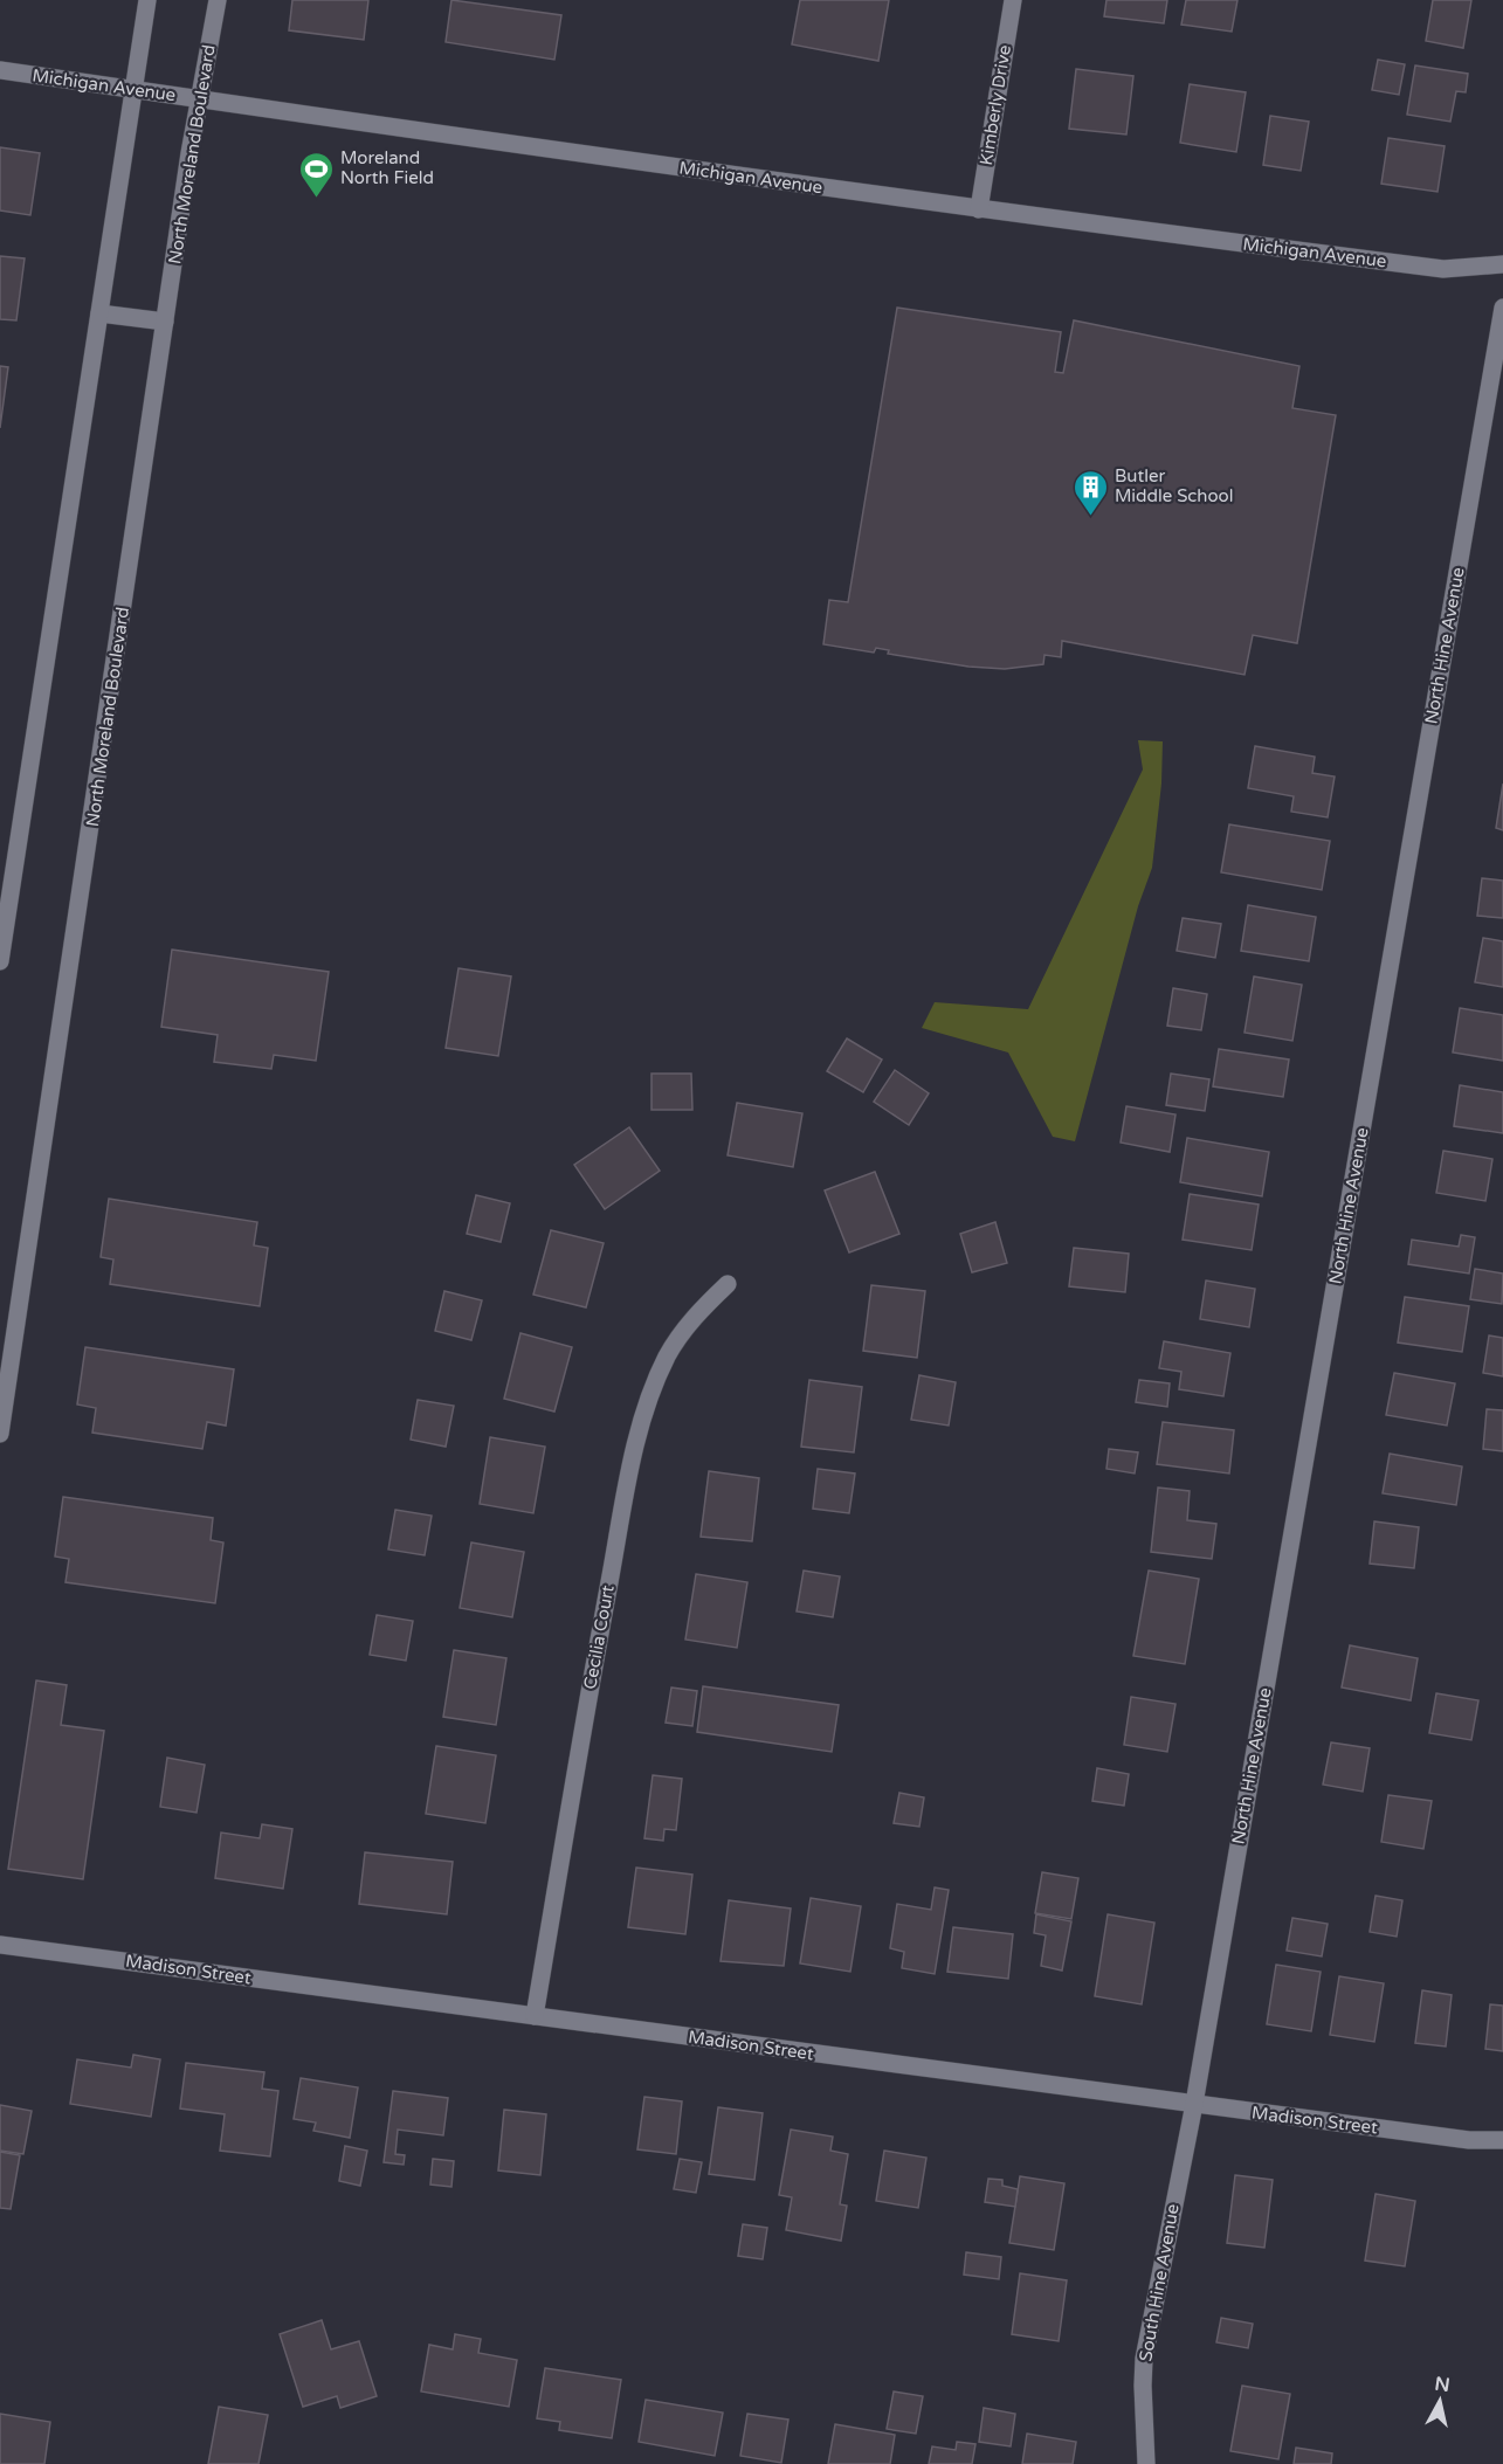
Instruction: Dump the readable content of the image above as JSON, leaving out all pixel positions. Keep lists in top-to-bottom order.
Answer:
{
  "streets": {
    "street": [
      "Michigan Avenue",
      "Kimberly Drive",
      "North Moreland Boulevard",
      "North Hine Avenue",
      "Cecilia Court",
      "Madison Street",
      "South Hine Avenue"
    ]
  },
  "crossings": [
    ["Michigan Avenue", "Kimberly Drive"],
    ["Michigan Avenue", "North Moreland Boulevard"],
    ["North Hine Avenue", "Madison Street"],
    ["North Hine Avenue", "South Hine Avenue"],
    ["Cecilia Court", "Madison Street"],
    ["Madison Street", "South Hine Avenue"]
  ],
  "places": {
    "sports": ["Moreland North Field"],
    "building": ["Butler Middle School"]
  },
  "north": "top"
}
